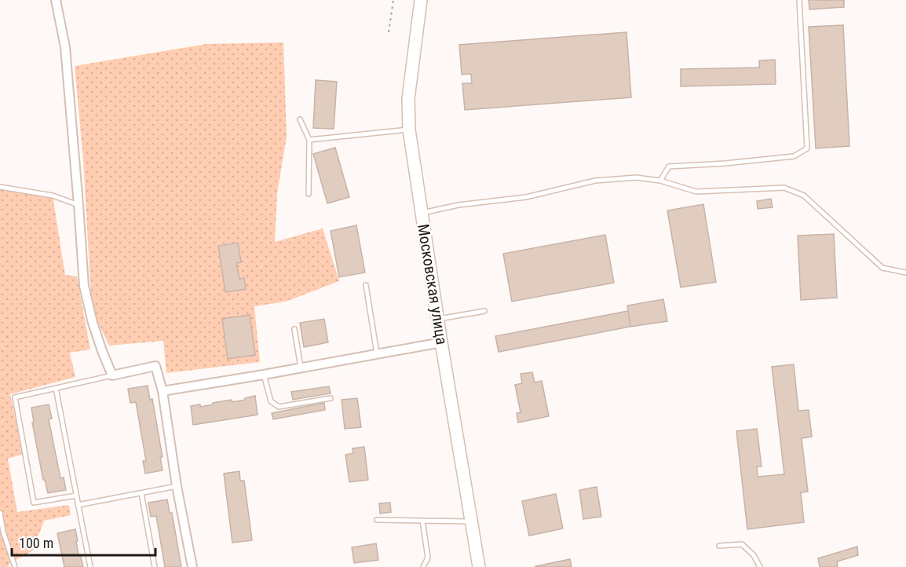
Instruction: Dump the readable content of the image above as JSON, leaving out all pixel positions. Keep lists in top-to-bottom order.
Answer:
{
  "streets": {
    "main road": ["Московская улица"]
  },
  "scale_bar": "100 m"
}
